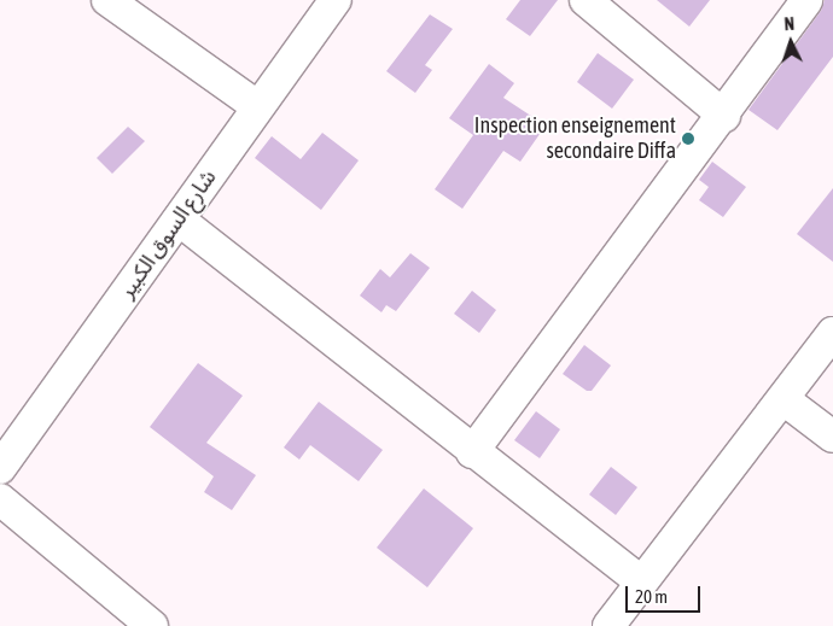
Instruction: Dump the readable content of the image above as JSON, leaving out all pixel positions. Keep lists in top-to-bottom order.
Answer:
{
  "streets": {
    "street": ["شارع السوق الكبير"]
  },
  "places": ["Inspection enseignement secondaire Diffa"],
  "scale_bar": "20 m",
  "north": "top"
}
